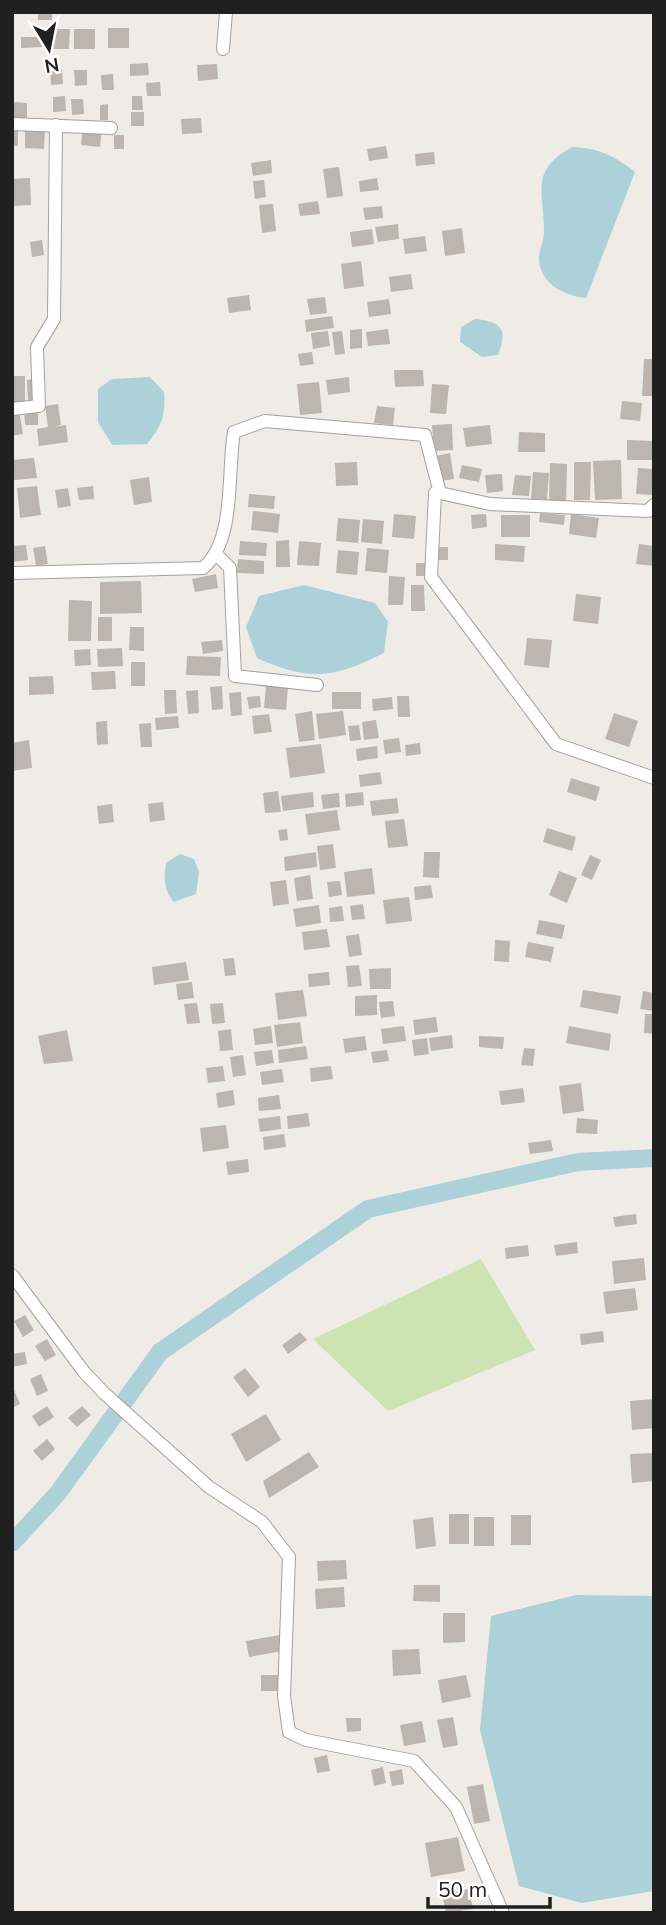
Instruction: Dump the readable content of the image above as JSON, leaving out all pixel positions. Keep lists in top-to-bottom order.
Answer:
{
  "scale_bar": "50 m",
  "north": "bottom"
}
